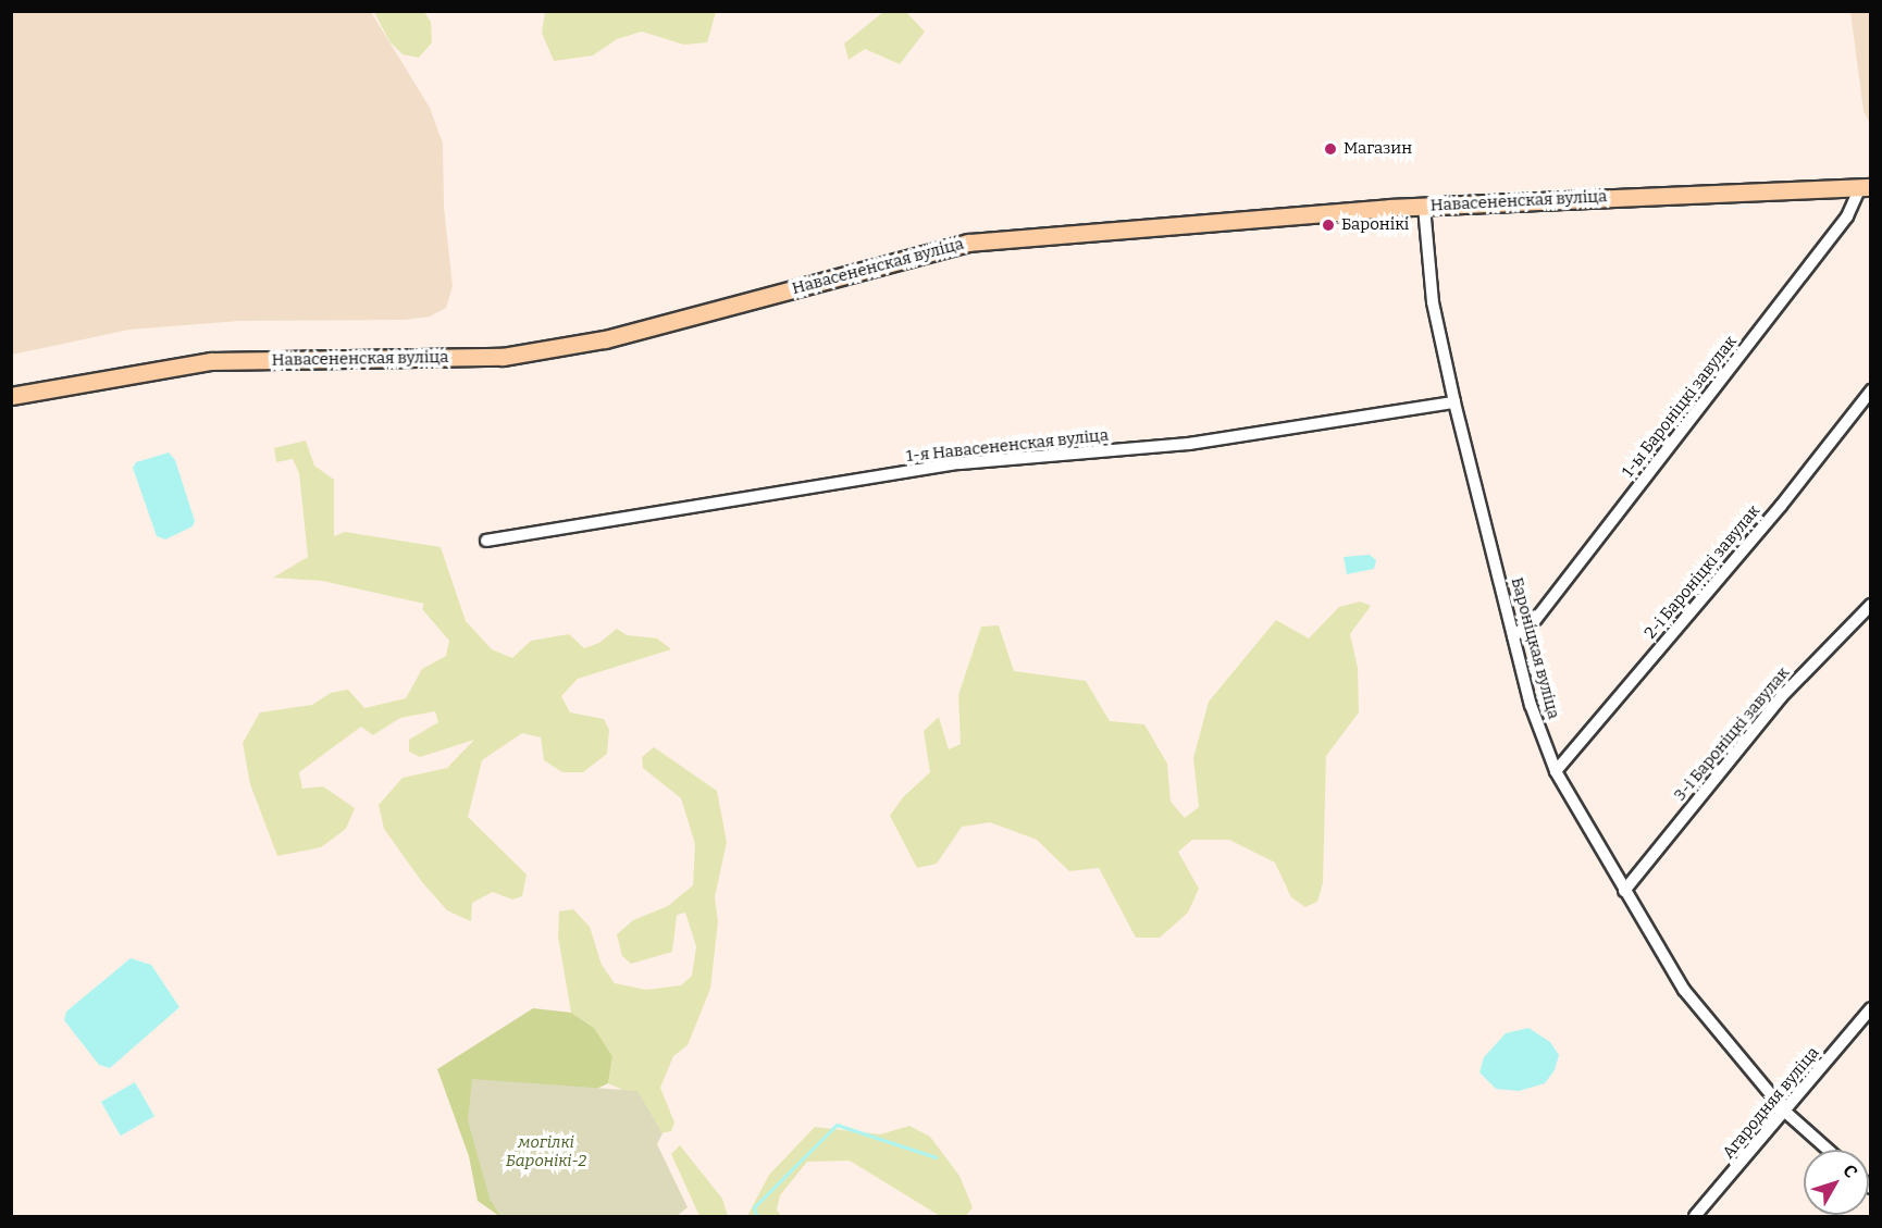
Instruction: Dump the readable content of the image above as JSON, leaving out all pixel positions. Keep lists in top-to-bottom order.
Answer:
{
  "streets": {
    "main road": ["Навасененская вуліца"],
    "street": [
      "1-ы Бароніцкі завулак",
      "1-я Навасененская вуліца",
      "2-і Бароніцкі завулак",
      "Бароніцкая вуліца",
      "3-і Бароніцкі завулак",
      "Агародняя вуліца"
    ]
  },
  "crossings": [
    ["Навасененская вуліца", "1-ы Бароніцкі завулак"],
    ["Навасененская вуліца", "Бароніцкая вуліца"],
    ["1-ы Бароніцкі завулак", "Бароніцкая вуліца"],
    ["1-я Навасененская вуліца", "Бароніцкая вуліца"],
    ["2-і Бароніцкі завулак", "Бароніцкая вуліца"],
    ["Бароніцкая вуліца", "3-і Бароніцкі завулак"],
    ["Бароніцкая вуліца", "Агародняя вуліца"]
  ],
  "parks": ["могілкі Баронікі-2"],
  "places": ["Магазин", "Баронікі"],
  "north": "top right"
}
